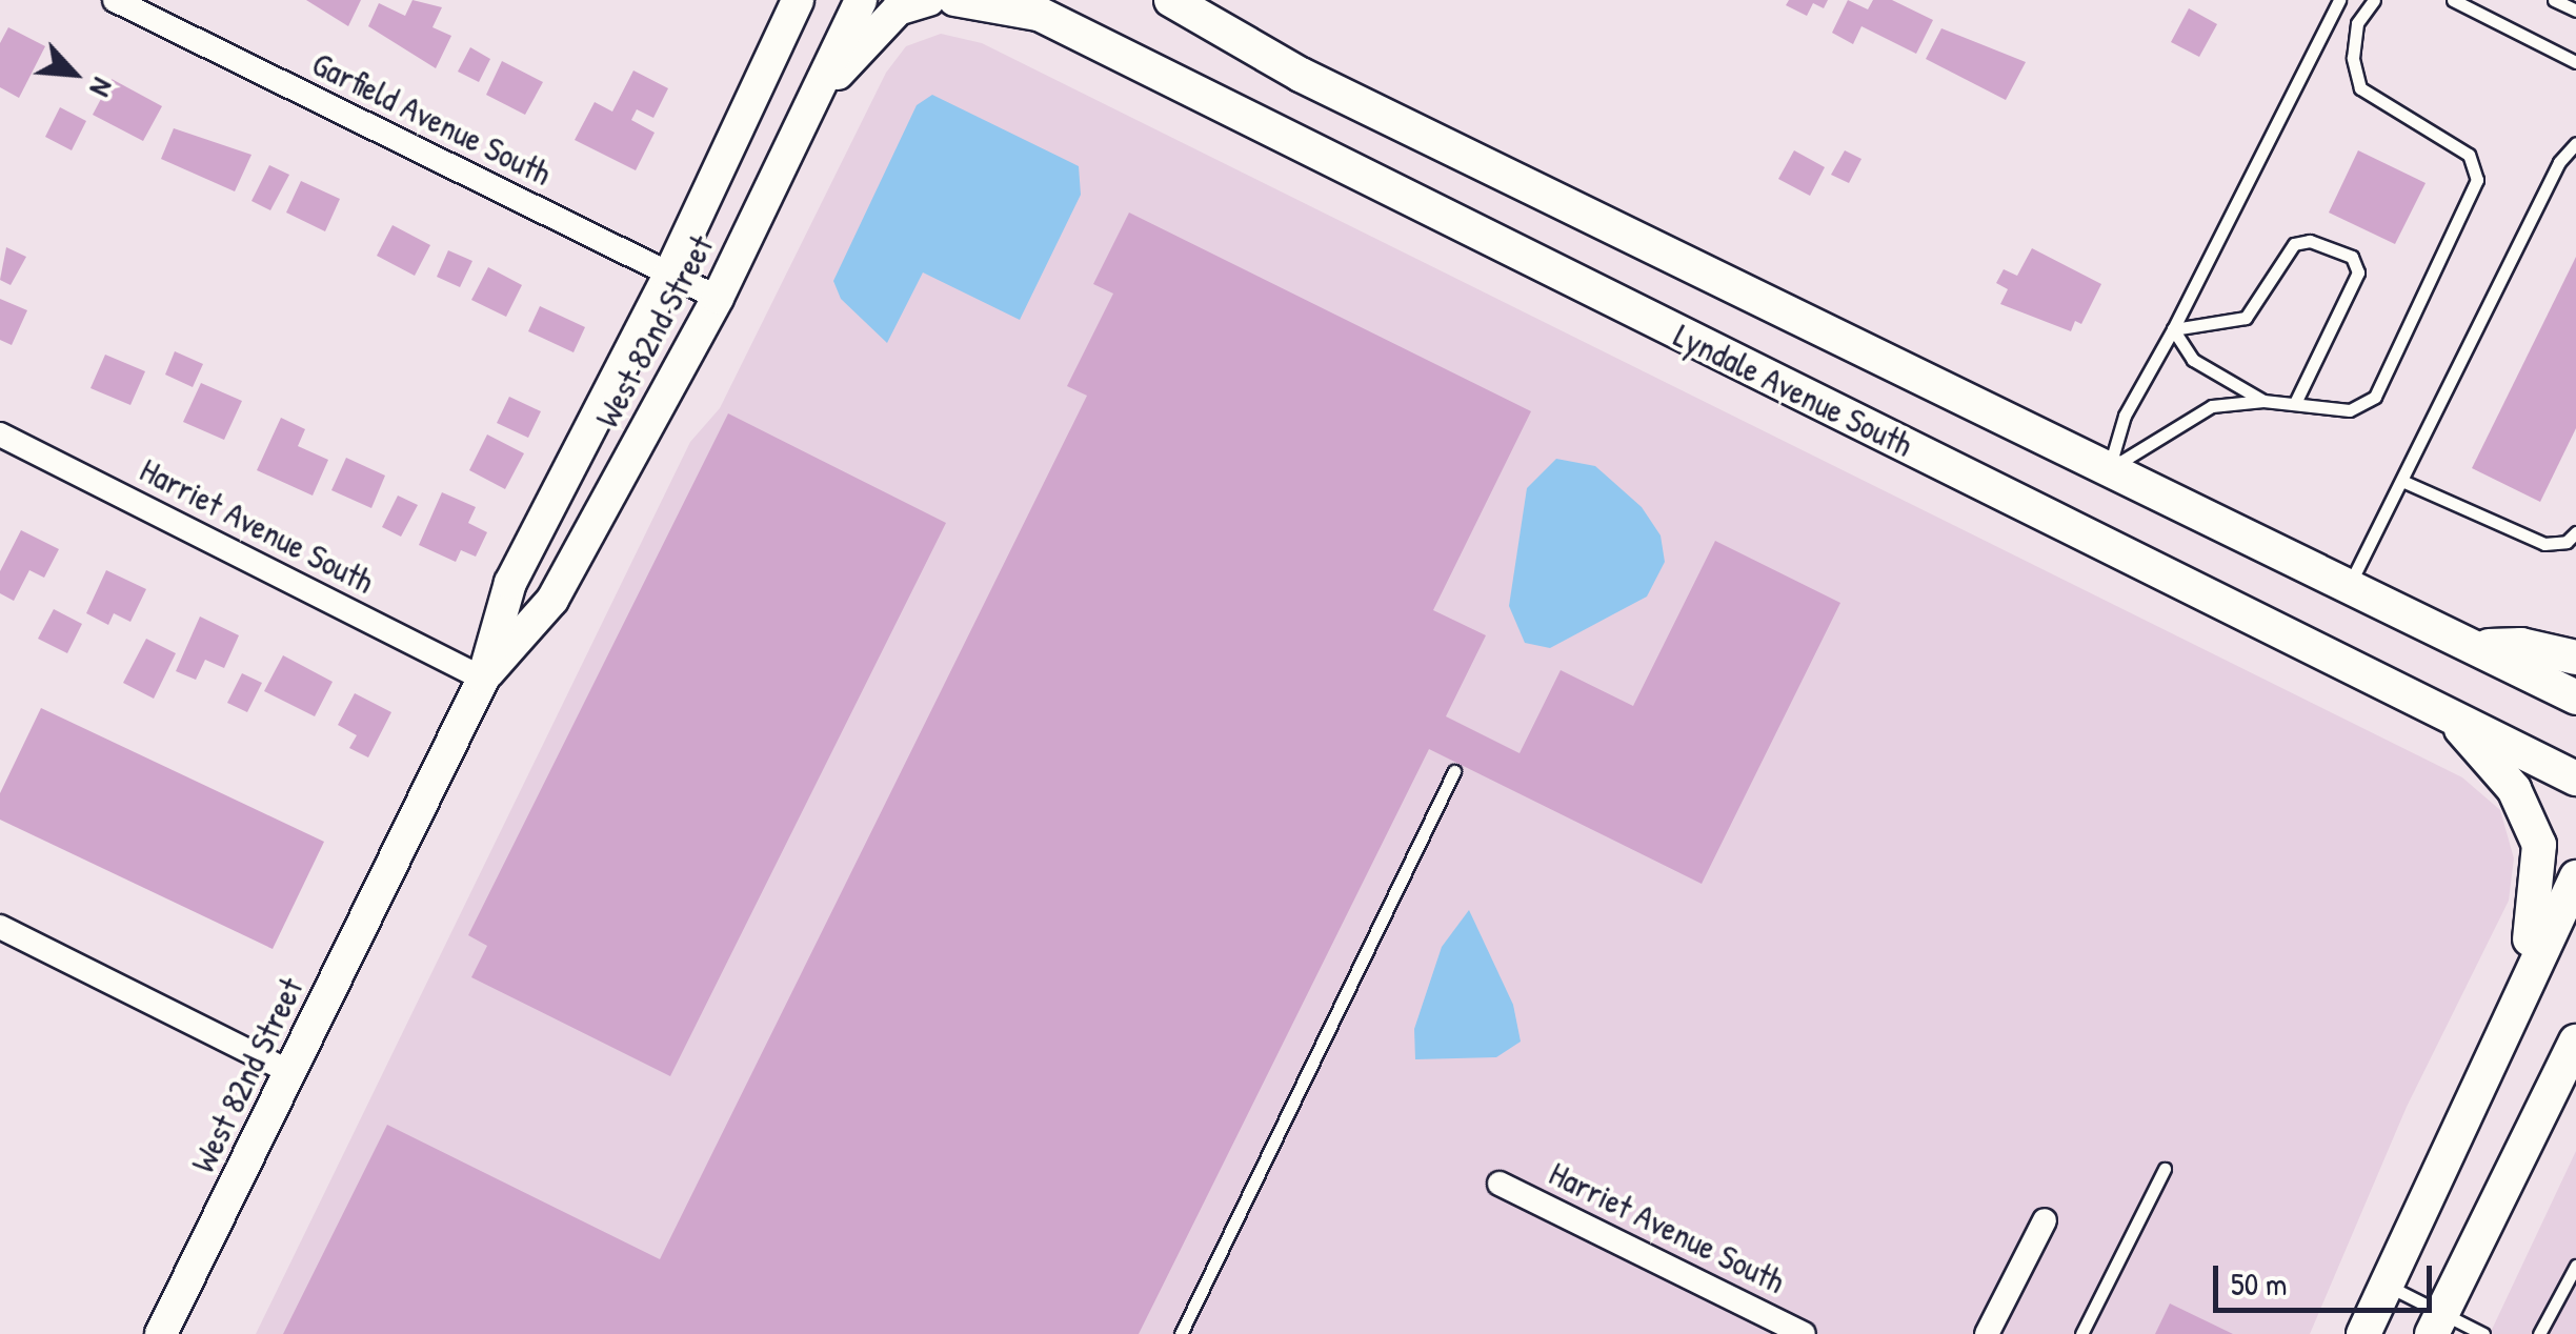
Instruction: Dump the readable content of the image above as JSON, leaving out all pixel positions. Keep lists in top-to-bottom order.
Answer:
{
  "streets": {
    "main road": ["Lyndale Avenue South"],
    "street": ["Garfield Avenue South", "West 82nd Street", "Harriet Avenue South"]
  },
  "crossings": [
    ["Garfield Avenue South", "West 82nd Street"],
    ["West 82nd Street", "Harriet Avenue South"]
  ],
  "scale_bar": "50 m",
  "north": "bottom right"
}
